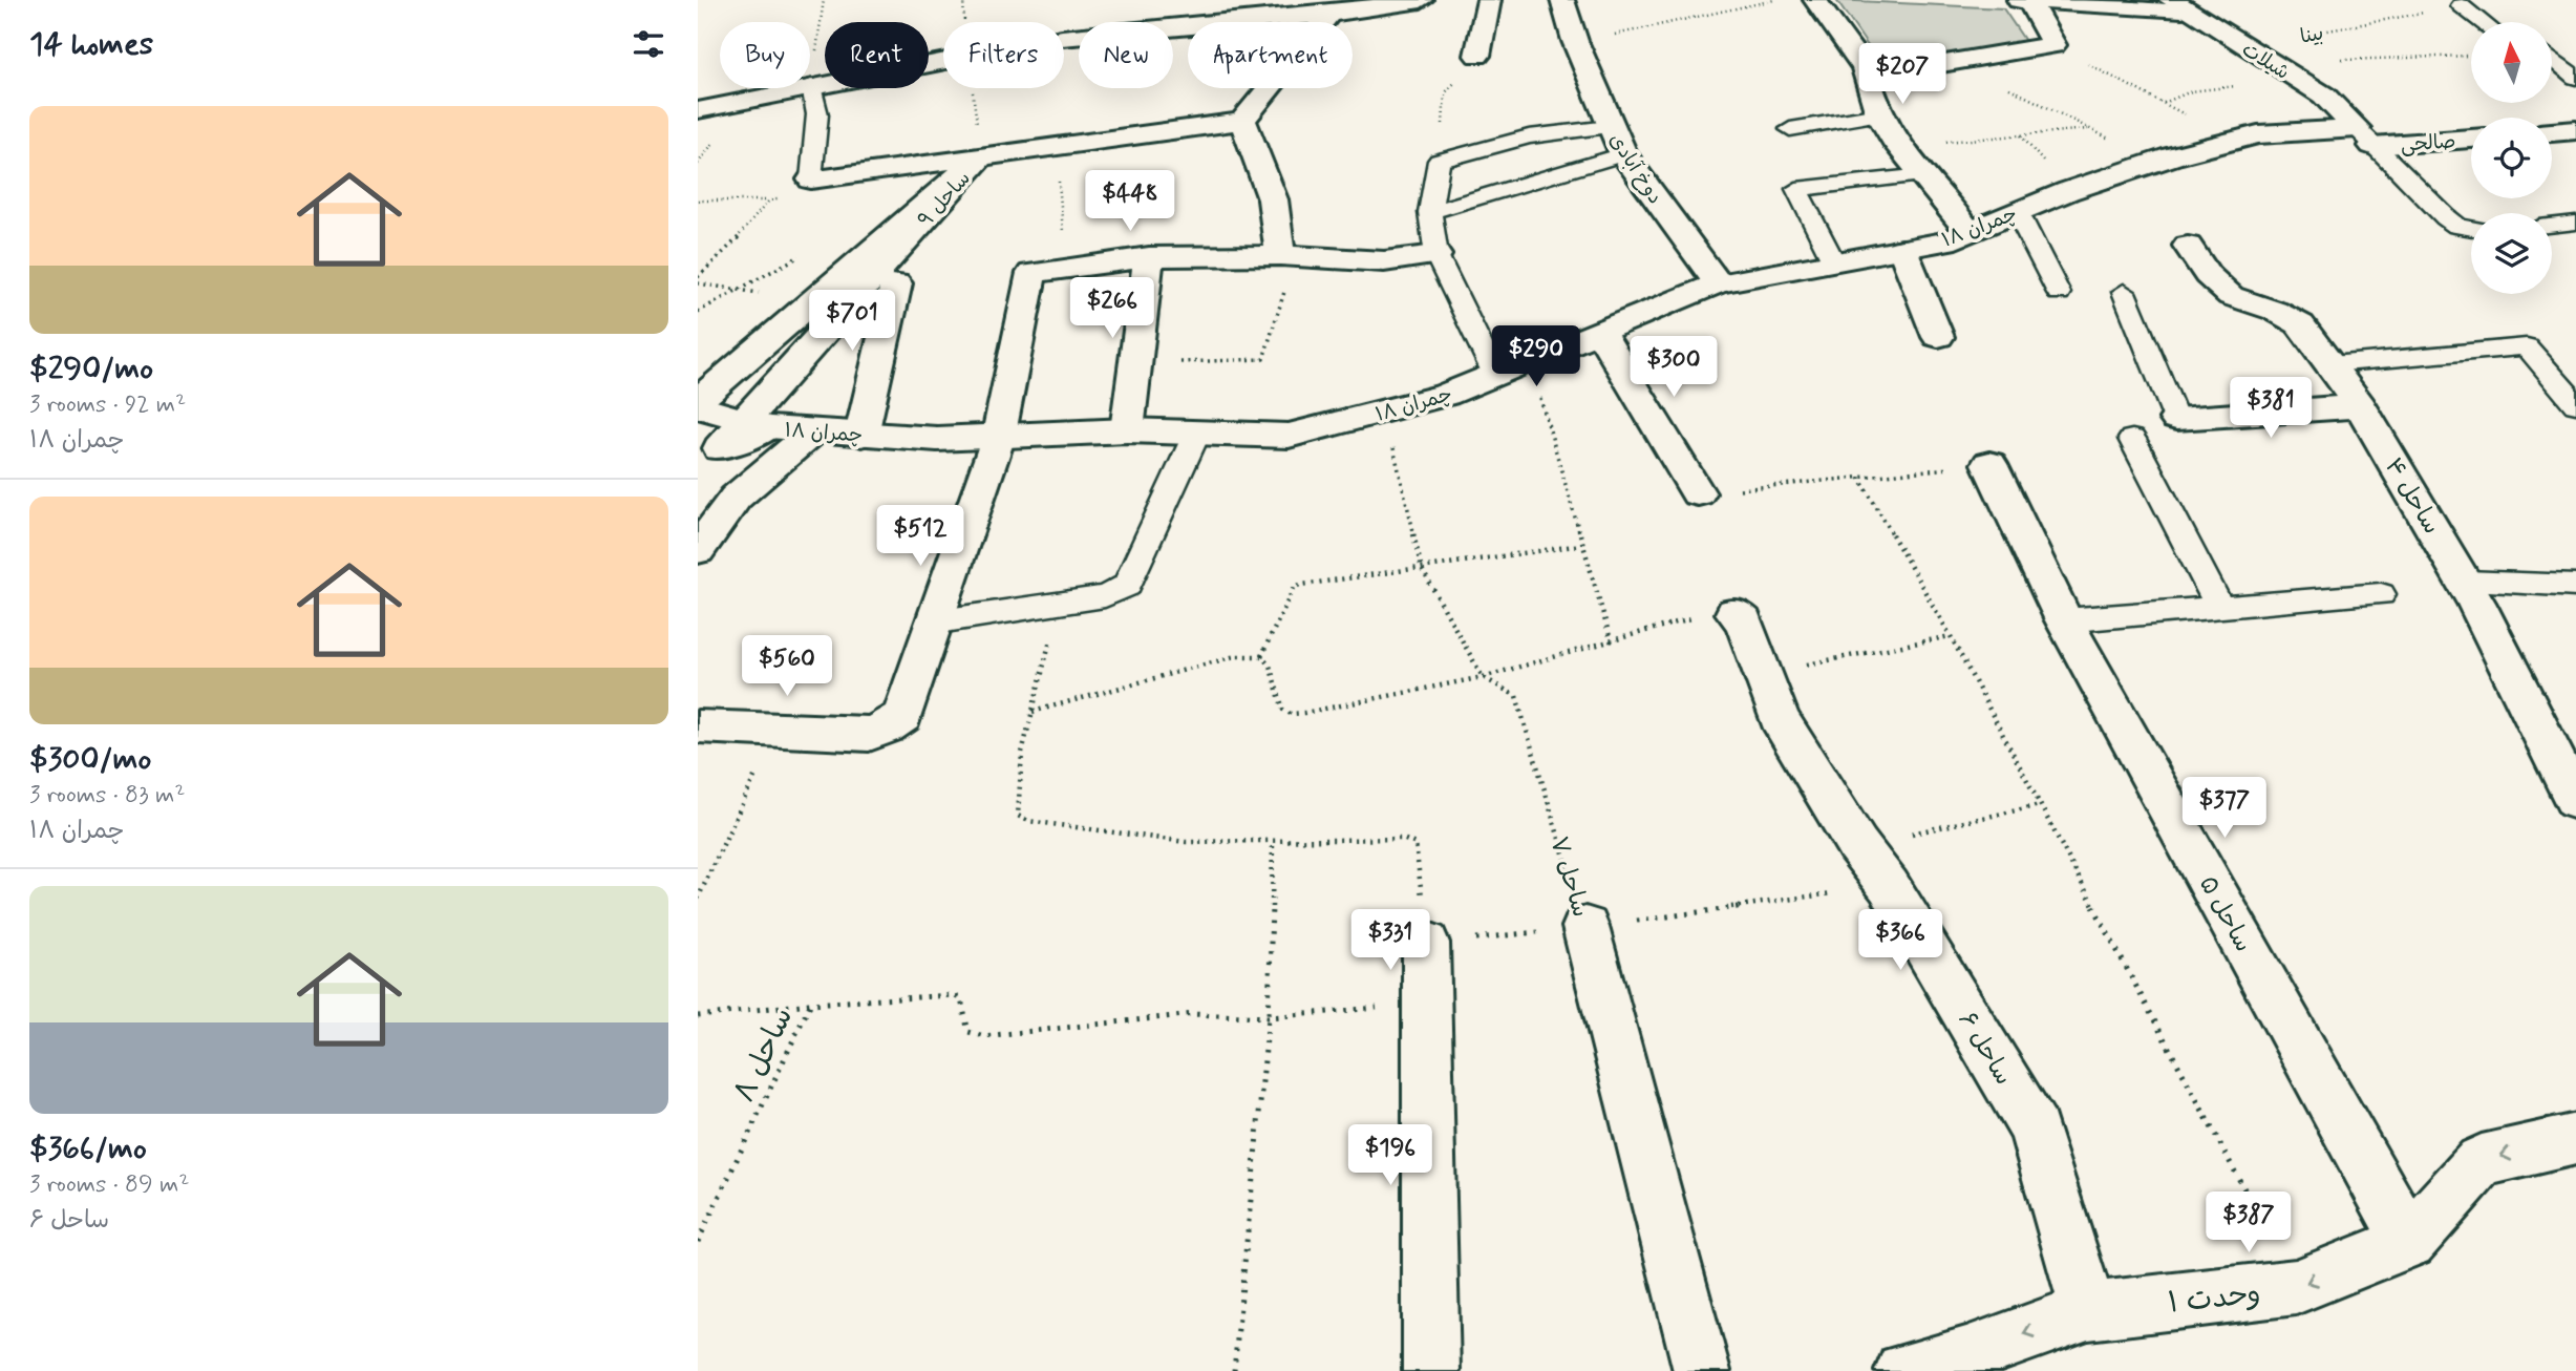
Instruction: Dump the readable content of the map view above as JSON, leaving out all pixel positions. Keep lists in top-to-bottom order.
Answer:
{
  "streets": {
    "street": [
      "شیلات",
      "صالحی",
      "دوخ آبادی",
      "ساحل ۹",
      "چمران ۱۸",
      "ساحل ۴",
      "ساحل ۷",
      "ساحل ۵",
      "ساحل ۶",
      "وحدت ۱"
    ],
    "path": ["بینا", "ساحل ۸"]
  },
  "crossings": [
    ["بینا", "شیلات"],
    ["شیلات", "صالحی"],
    ["شیلات", "چمران ۱۸"],
    ["صالحی", "چمران ۱۸"],
    ["دوخ آبادی", "چمران ۱۸"],
    ["ساحل ۹", "چمران ۱۸"],
    ["ساحل ۵", "وحدت ۱"],
    ["ساحل ۶", "وحدت ۱"]
  ],
  "one_way": ["وحدت ۱"],
  "north": "top",
  "page": {
    "heading": "14 homes",
    "chip": [
      "Buy",
      "Rent",
      "Filters",
      "New",
      "Apartment"
    ],
    "price": [
      "$207",
      "$448",
      "$266",
      "$701",
      "$290",
      "$300",
      "$381",
      "$512",
      "$560",
      "$377",
      "$331",
      "$366",
      "$196",
      "$387"
    ],
    "list": [
      {
        "name": "$290/mo",
        "note": "3 rooms · 92 m² · چمران ۱۸"
      },
      {
        "name": "$300/mo",
        "note": "3 rooms · 83 m² · چمران ۱۸"
      },
      {
        "name": "$366/mo",
        "note": "3 rooms · 89 m² · ساحل ۶"
      }
    ]
  }
}
